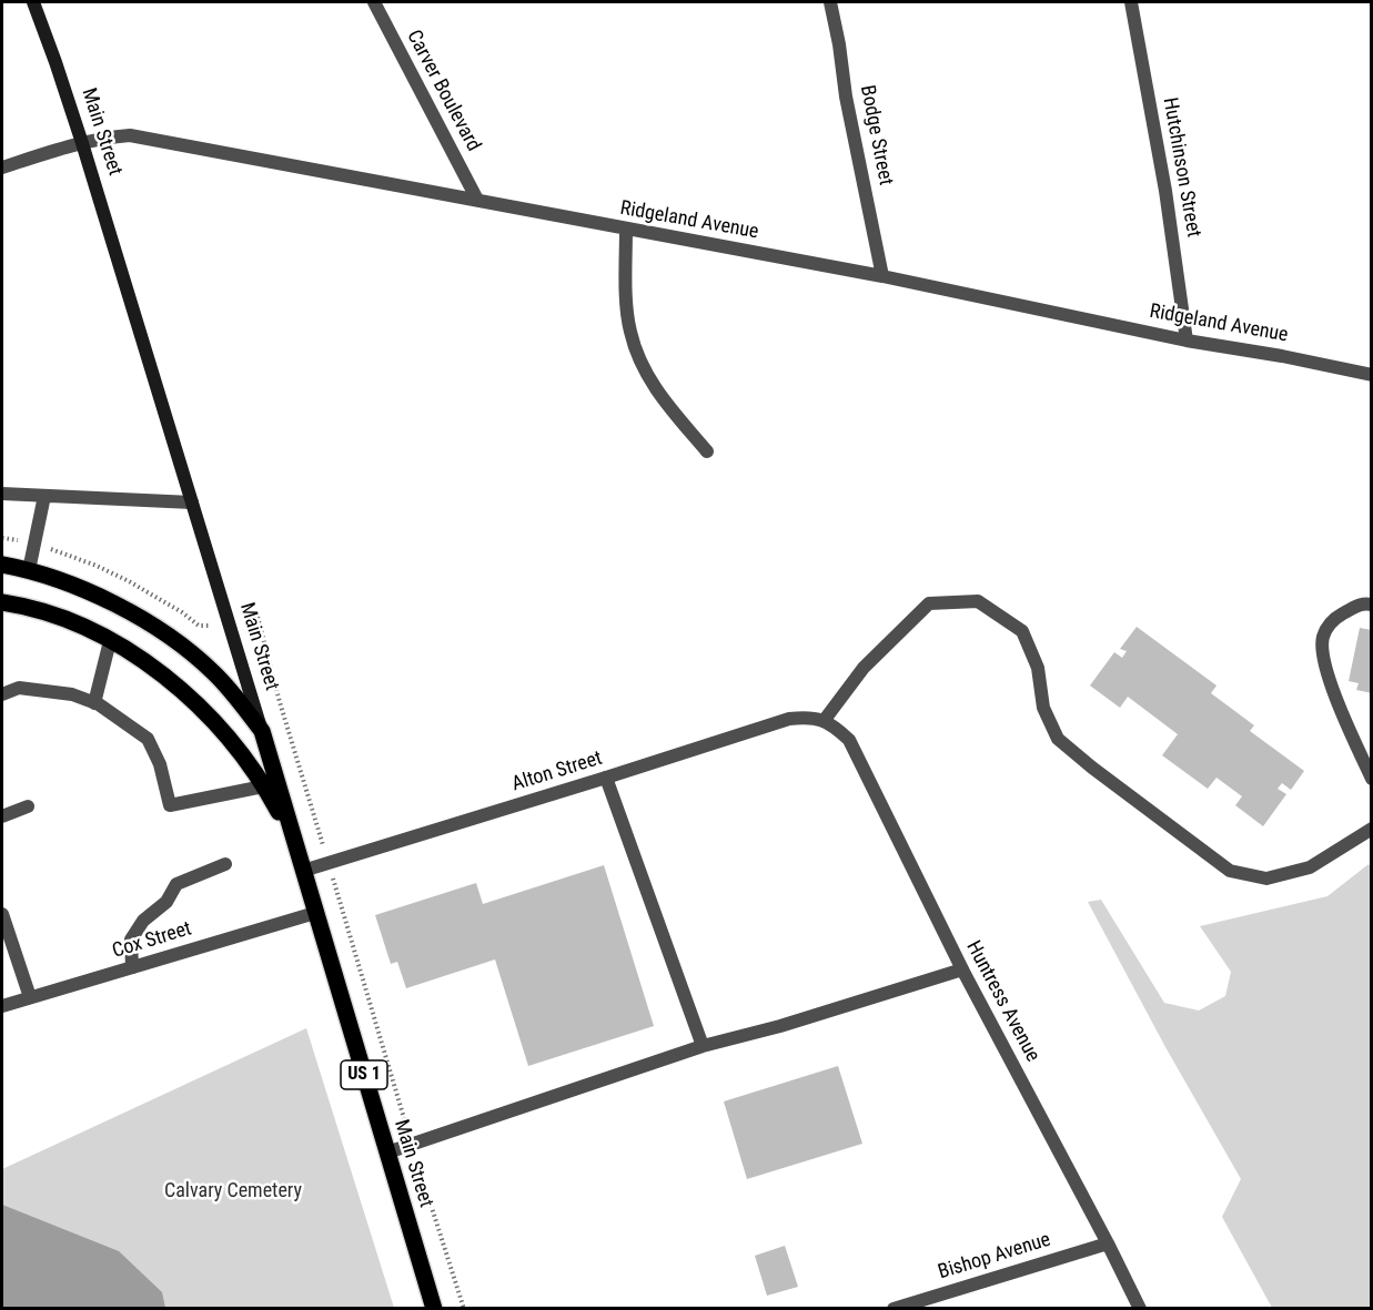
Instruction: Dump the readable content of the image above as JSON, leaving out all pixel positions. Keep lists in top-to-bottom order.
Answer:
{
  "streets": {
    "main road": ["Main Street", "US 1"],
    "street": [
      "Carver Boulevard",
      "Bodge Street",
      "Hutchinson Street",
      "Ridgeland Avenue",
      "Alton Street",
      "Cox Street",
      "Huntress Avenue",
      "Bishop Avenue"
    ]
  },
  "crossings": [
    ["Carver Boulevard", "Ridgeland Avenue"],
    ["Main Street", "Ridgeland Avenue"],
    ["Main Street", "Alton Street"],
    ["Main Street", "Cox Street"],
    ["Main Street", "US 1"],
    ["Bodge Street", "Ridgeland Avenue"],
    ["Hutchinson Street", "Ridgeland Avenue"],
    ["Alton Street", "Huntress Avenue"],
    ["Huntress Avenue", "Bishop Avenue"]
  ],
  "parks": ["Calvary Cemetery"]
}
